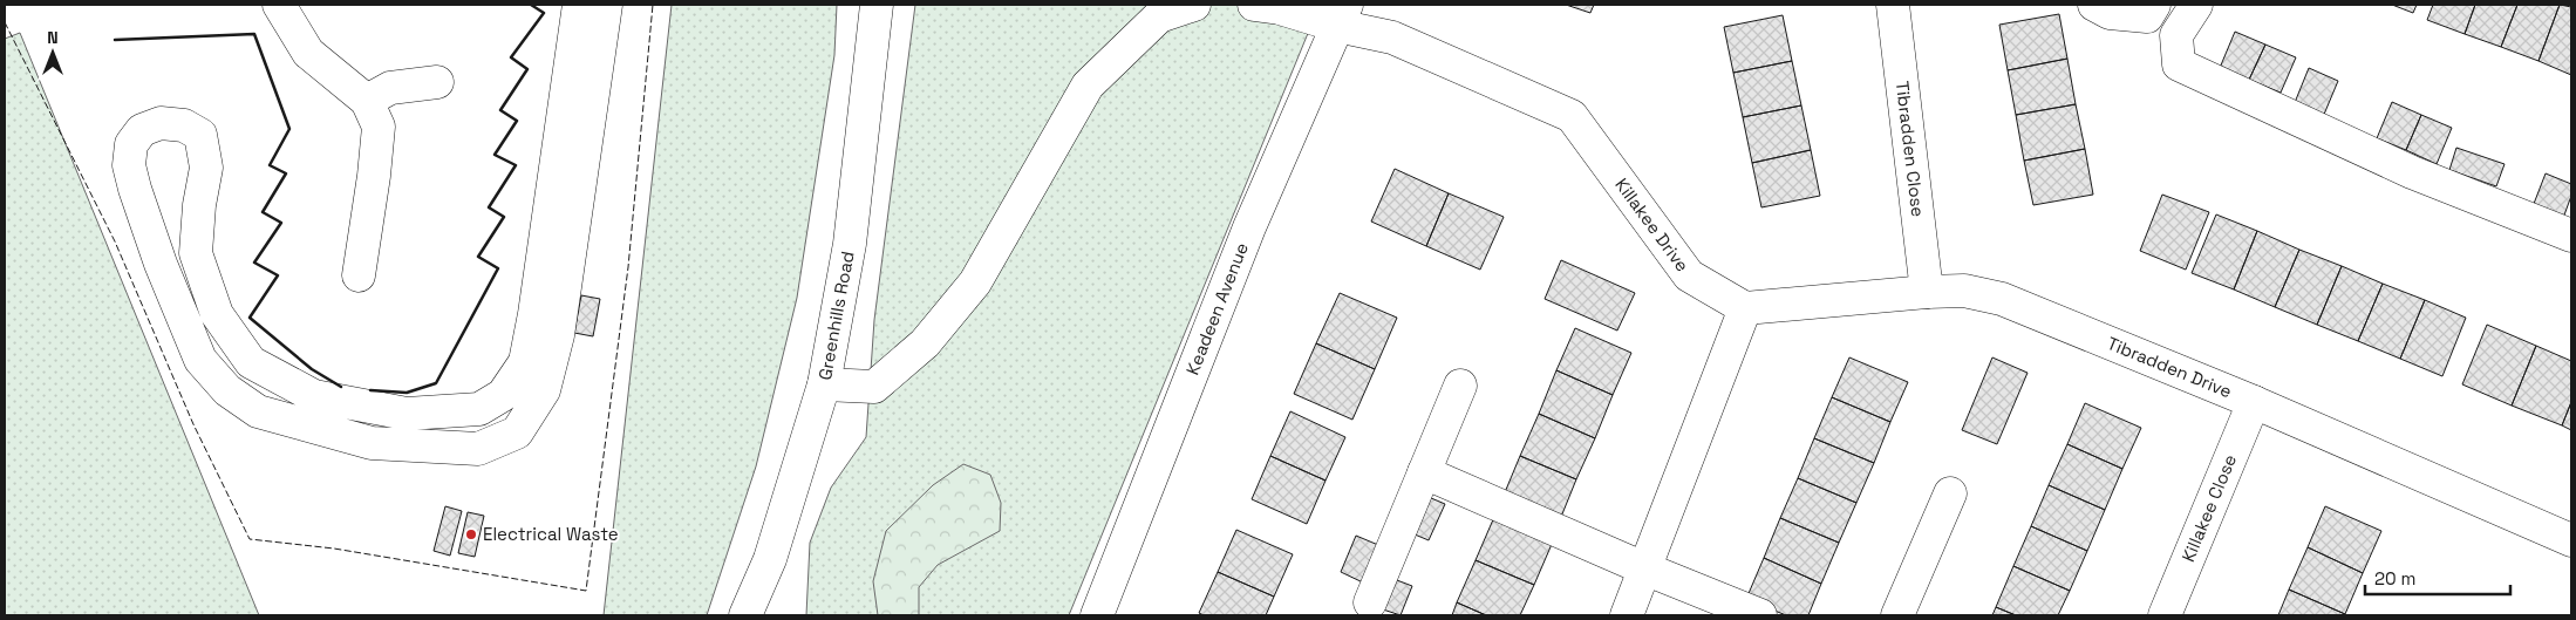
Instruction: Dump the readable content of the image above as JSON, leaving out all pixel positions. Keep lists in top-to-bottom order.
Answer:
{
  "streets": {
    "street": [
      "Tibradden Close",
      "Killakee Drive",
      "Keadeen Avenue",
      "Greenhills Road",
      "Tibradden Drive",
      "Killakee Close"
    ]
  },
  "crossings": [
    ["Tibradden Close", "Tibradden Drive"],
    ["Killakee Drive", "Keadeen Avenue"],
    ["Killakee Drive", "Tibradden Drive"],
    ["Tibradden Drive", "Killakee Close"]
  ],
  "places": ["Electrical Waste"],
  "scale_bar": "20 m",
  "north": "top"
}
